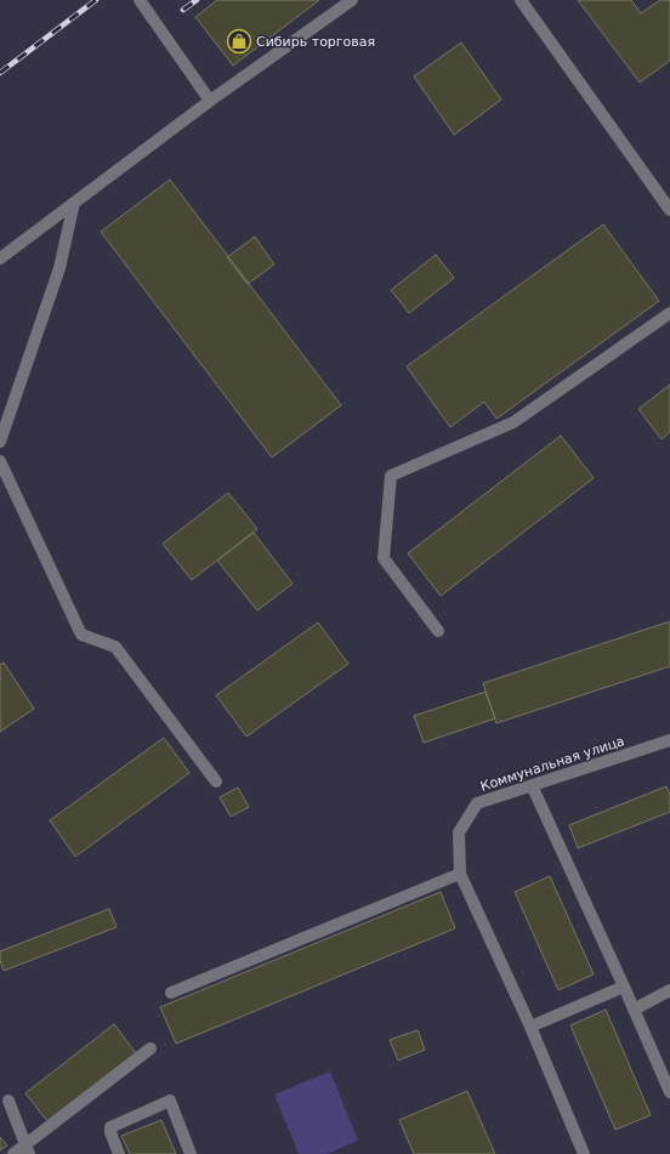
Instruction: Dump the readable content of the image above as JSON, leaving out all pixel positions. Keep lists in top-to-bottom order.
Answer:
{
  "streets": {
    "street": ["Коммунальная улица"]
  },
  "places": {
    "shop": ["Сибирь торговая"]
  }
}
